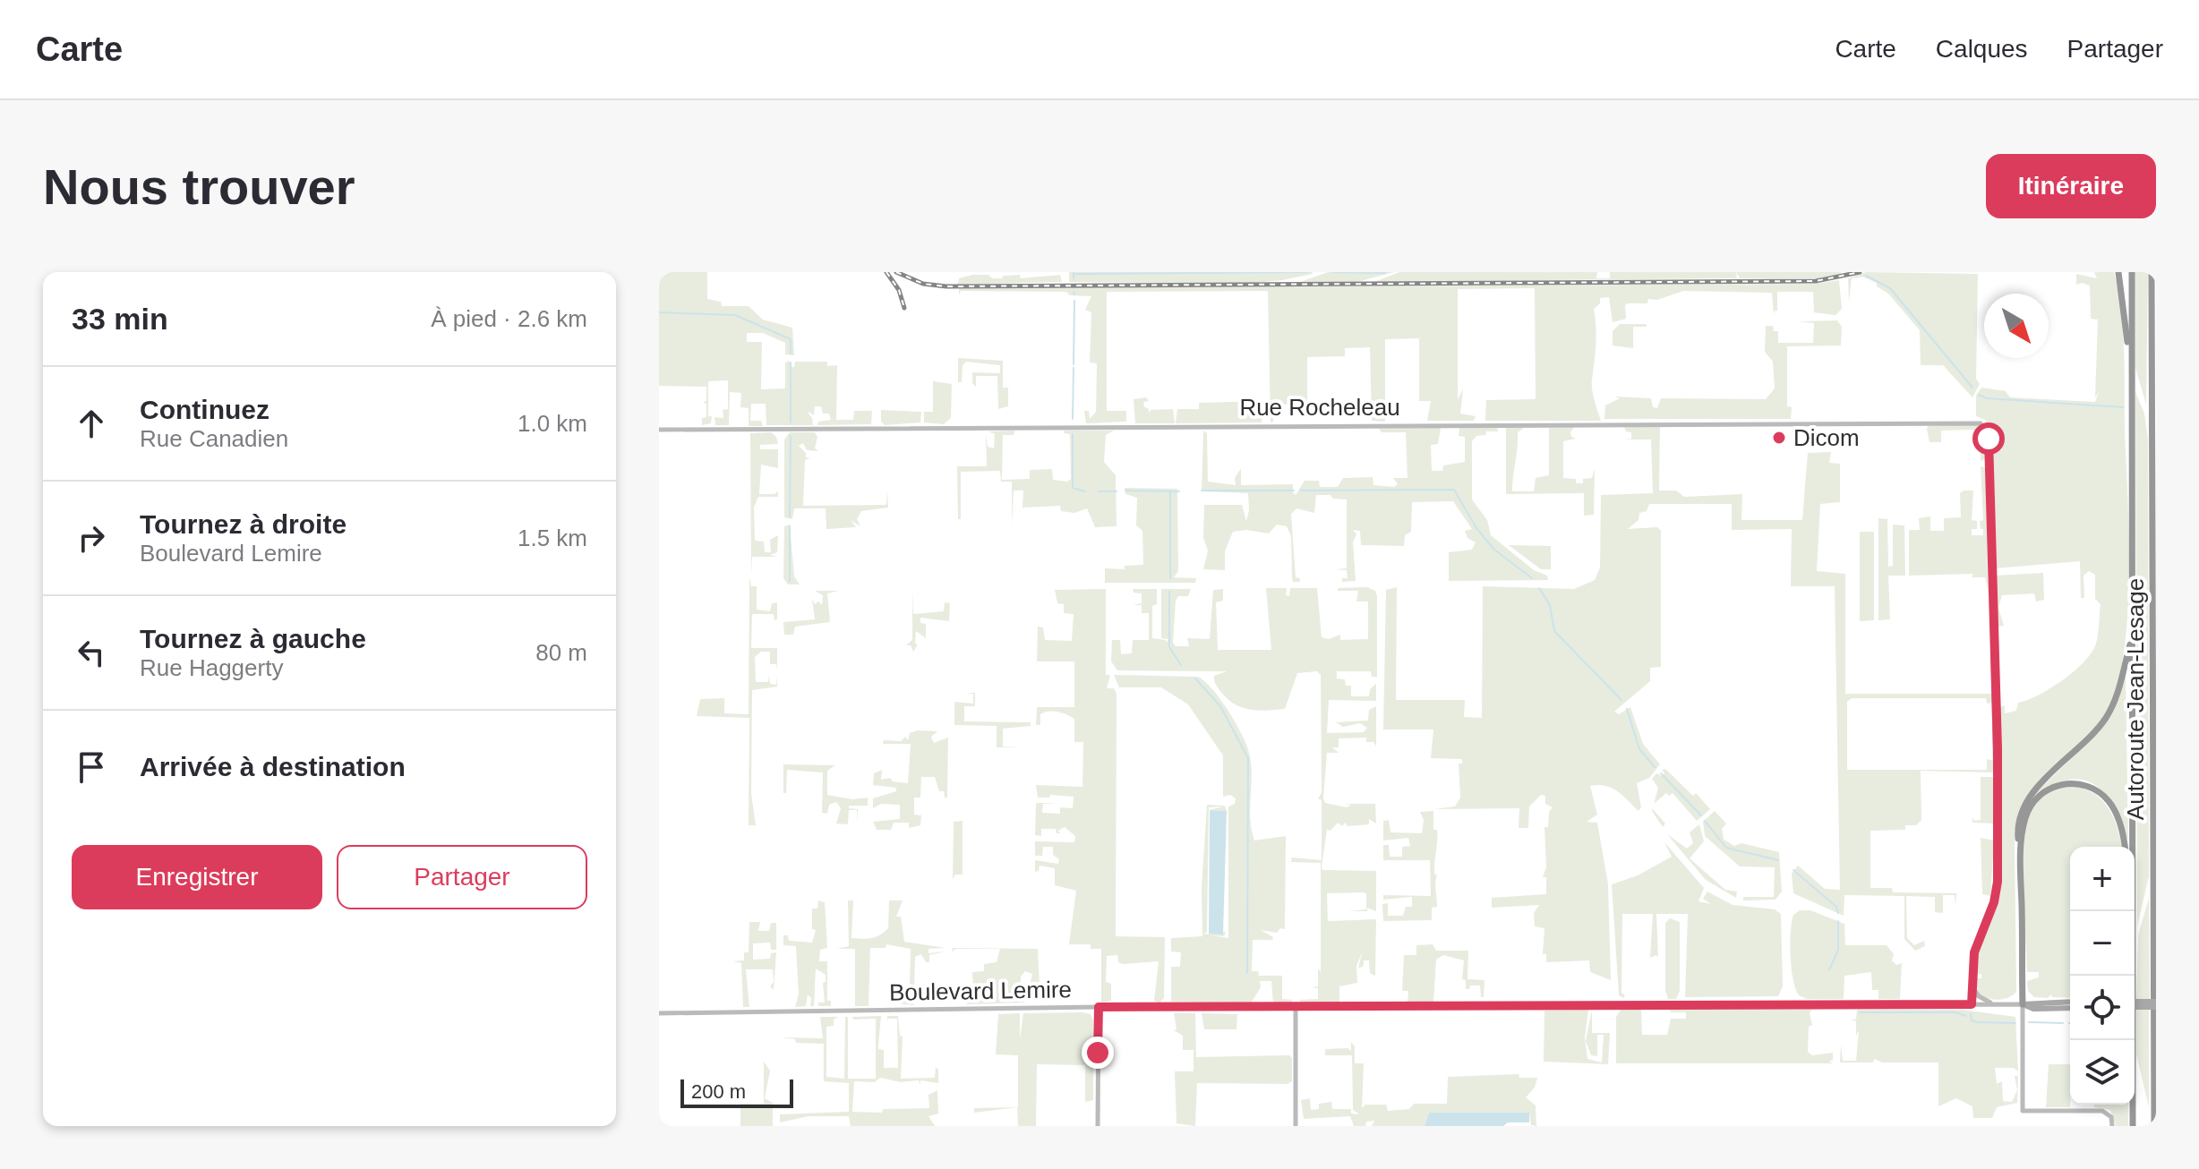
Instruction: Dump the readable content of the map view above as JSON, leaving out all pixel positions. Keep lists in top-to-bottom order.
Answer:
{
  "streets": {
    "highway": ["Autoroute Jean-Lesage"],
    "main road": ["Boulevard Lemire"],
    "street": ["Rue Rocheleau"]
  },
  "places": ["Dicom"],
  "scale_bar": "200 m",
  "north": "bottom right",
  "page": {
    "header": "Carte",
    "nav": ["Carte", "Calques", "Partager"],
    "buttons": [
      "Itinéraire",
      ["Enregistrer", "Partager"]
    ],
    "title": "Nous trouver",
    "heading": ["33 min", "À pied · 2.6 km"],
    "list": [
      ["Continuez", "Rue Canadien", "1.0 km"],
      ["Tournez à droite", "Boulevard Lemire", "1.5 km"],
      ["Tournez à gauche", "Rue Haggerty", "80 m"],
      "Arrivée à destination"
    ],
    "map_buttons": ["+", "−"],
    "scale": "200 m"
  }
}
